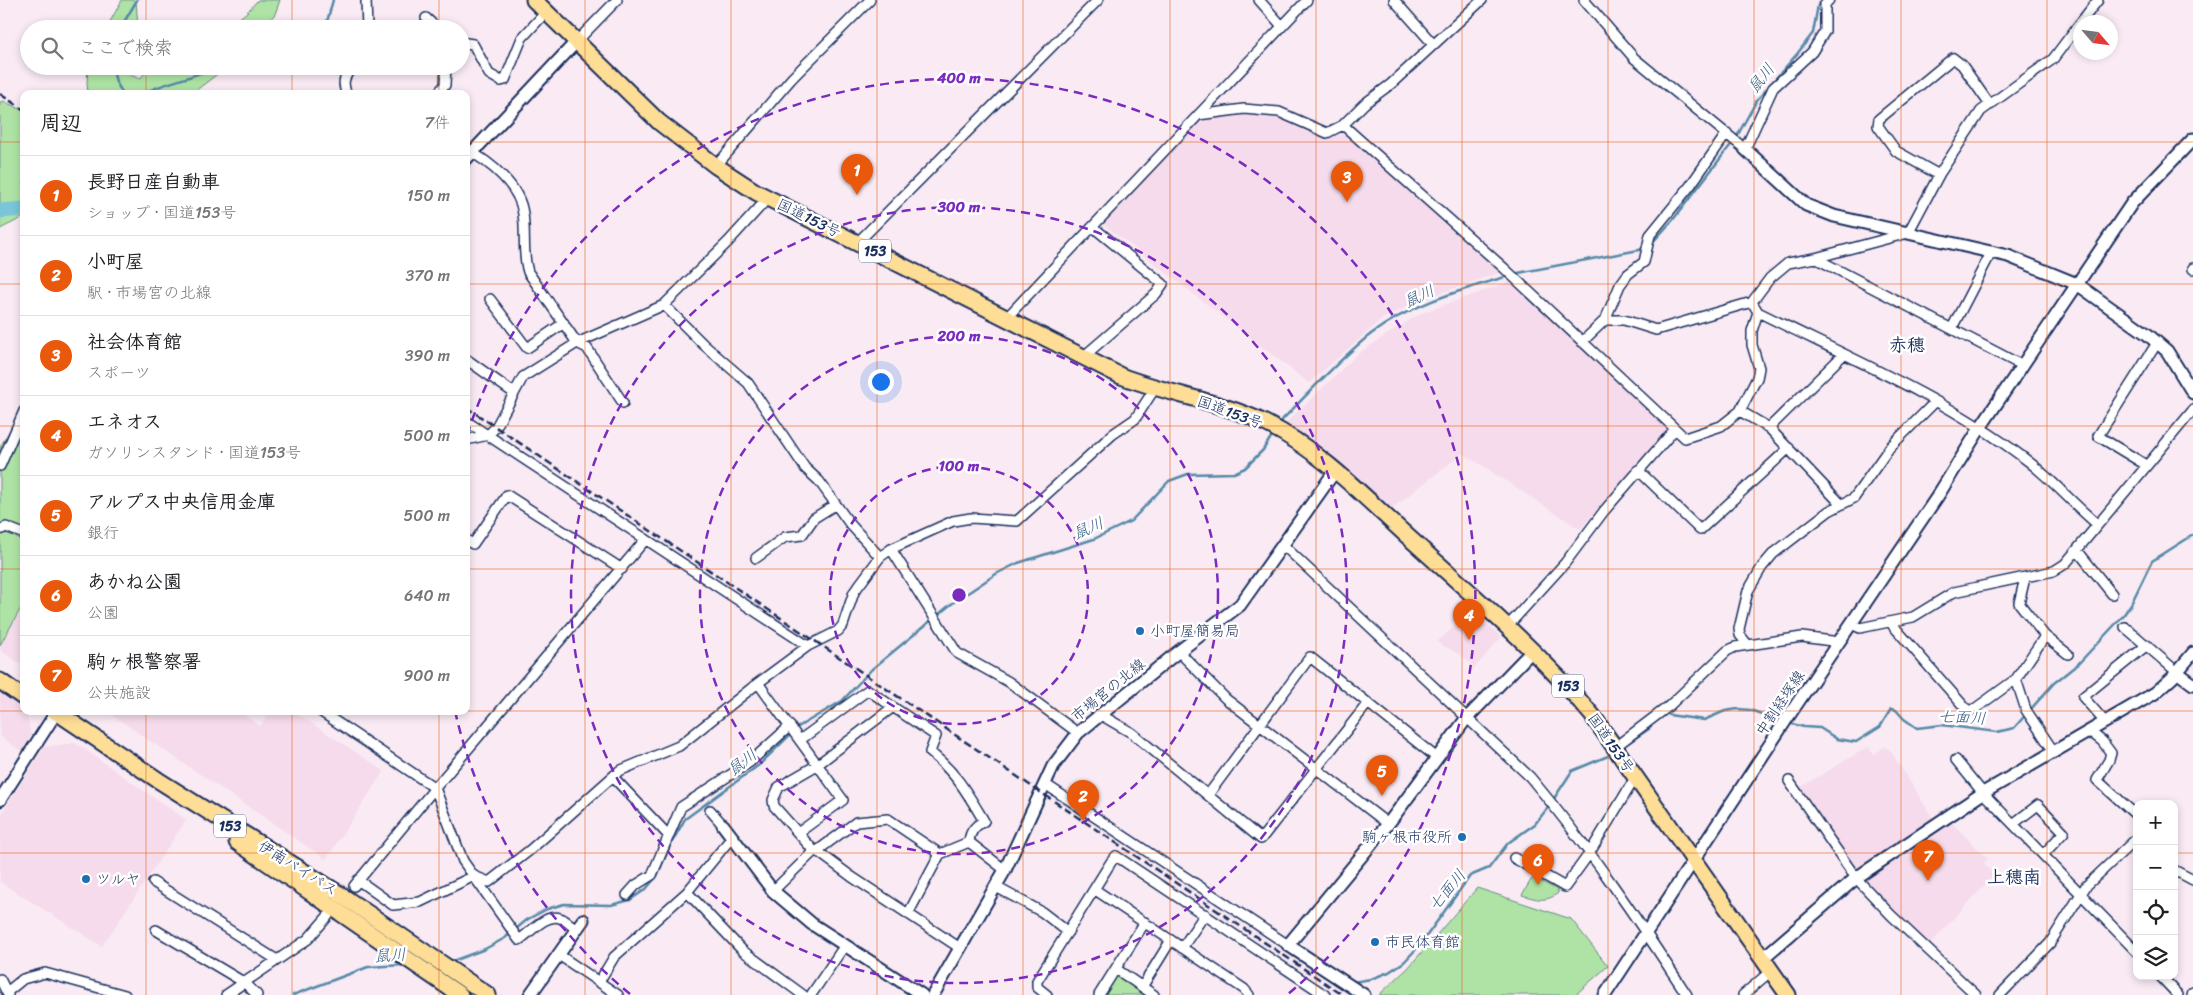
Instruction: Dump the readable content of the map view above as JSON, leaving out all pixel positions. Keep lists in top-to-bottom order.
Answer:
{
  "streets": {
    "highway": ["国道153号", "153", "伊南バイパス"],
    "street": ["市場宮の北線", "中割経塚線"]
  },
  "crossings": [
    ["国道153号", "市場宮の北線"],
    ["国道153号", "中割経塚線"]
  ],
  "districts": ["赤穂", "上穂南"],
  "water": ["鼠川", "七面川"],
  "places": [
    "小町屋簡易局",
    "駒ヶ根市役所",
    "ツルヤ",
    "市民体育館"
  ],
  "north": "bottom right",
  "page": {
    "search": "ここで検索",
    "heading": ["周辺", "7件"],
    "pins": [
      "1",
      "3",
      "4",
      "5",
      "2",
      "7",
      "6"
    ],
    "list": [
      {
        "mark": "1",
        "name": "長野日産自動車",
        "note": "ショップ · 国道153号",
        "value": "150 m"
      },
      {
        "mark": "2",
        "name": "小町屋",
        "note": "駅 · 市場宮の北線",
        "value": "370 m"
      },
      {
        "mark": "3",
        "name": "社会体育館",
        "note": "スポーツ",
        "value": "390 m"
      },
      {
        "mark": "4",
        "name": "エネオス",
        "note": "ガソリンスタンド · 国道153号",
        "value": "500 m"
      },
      {
        "mark": "5",
        "name": "アルプス中央信用金庫",
        "note": "銀行",
        "value": "500 m"
      },
      {
        "mark": "6",
        "name": "あかね公園",
        "note": "公園",
        "value": "640 m"
      },
      {
        "mark": "7",
        "name": "駒ヶ根警察署",
        "note": "公共施設",
        "value": "900 m"
      }
    ],
    "map_buttons": ["+", "−"]
  },
  "rings": [
    "400 m",
    "300 m",
    "200 m",
    "100 m"
  ]
}
